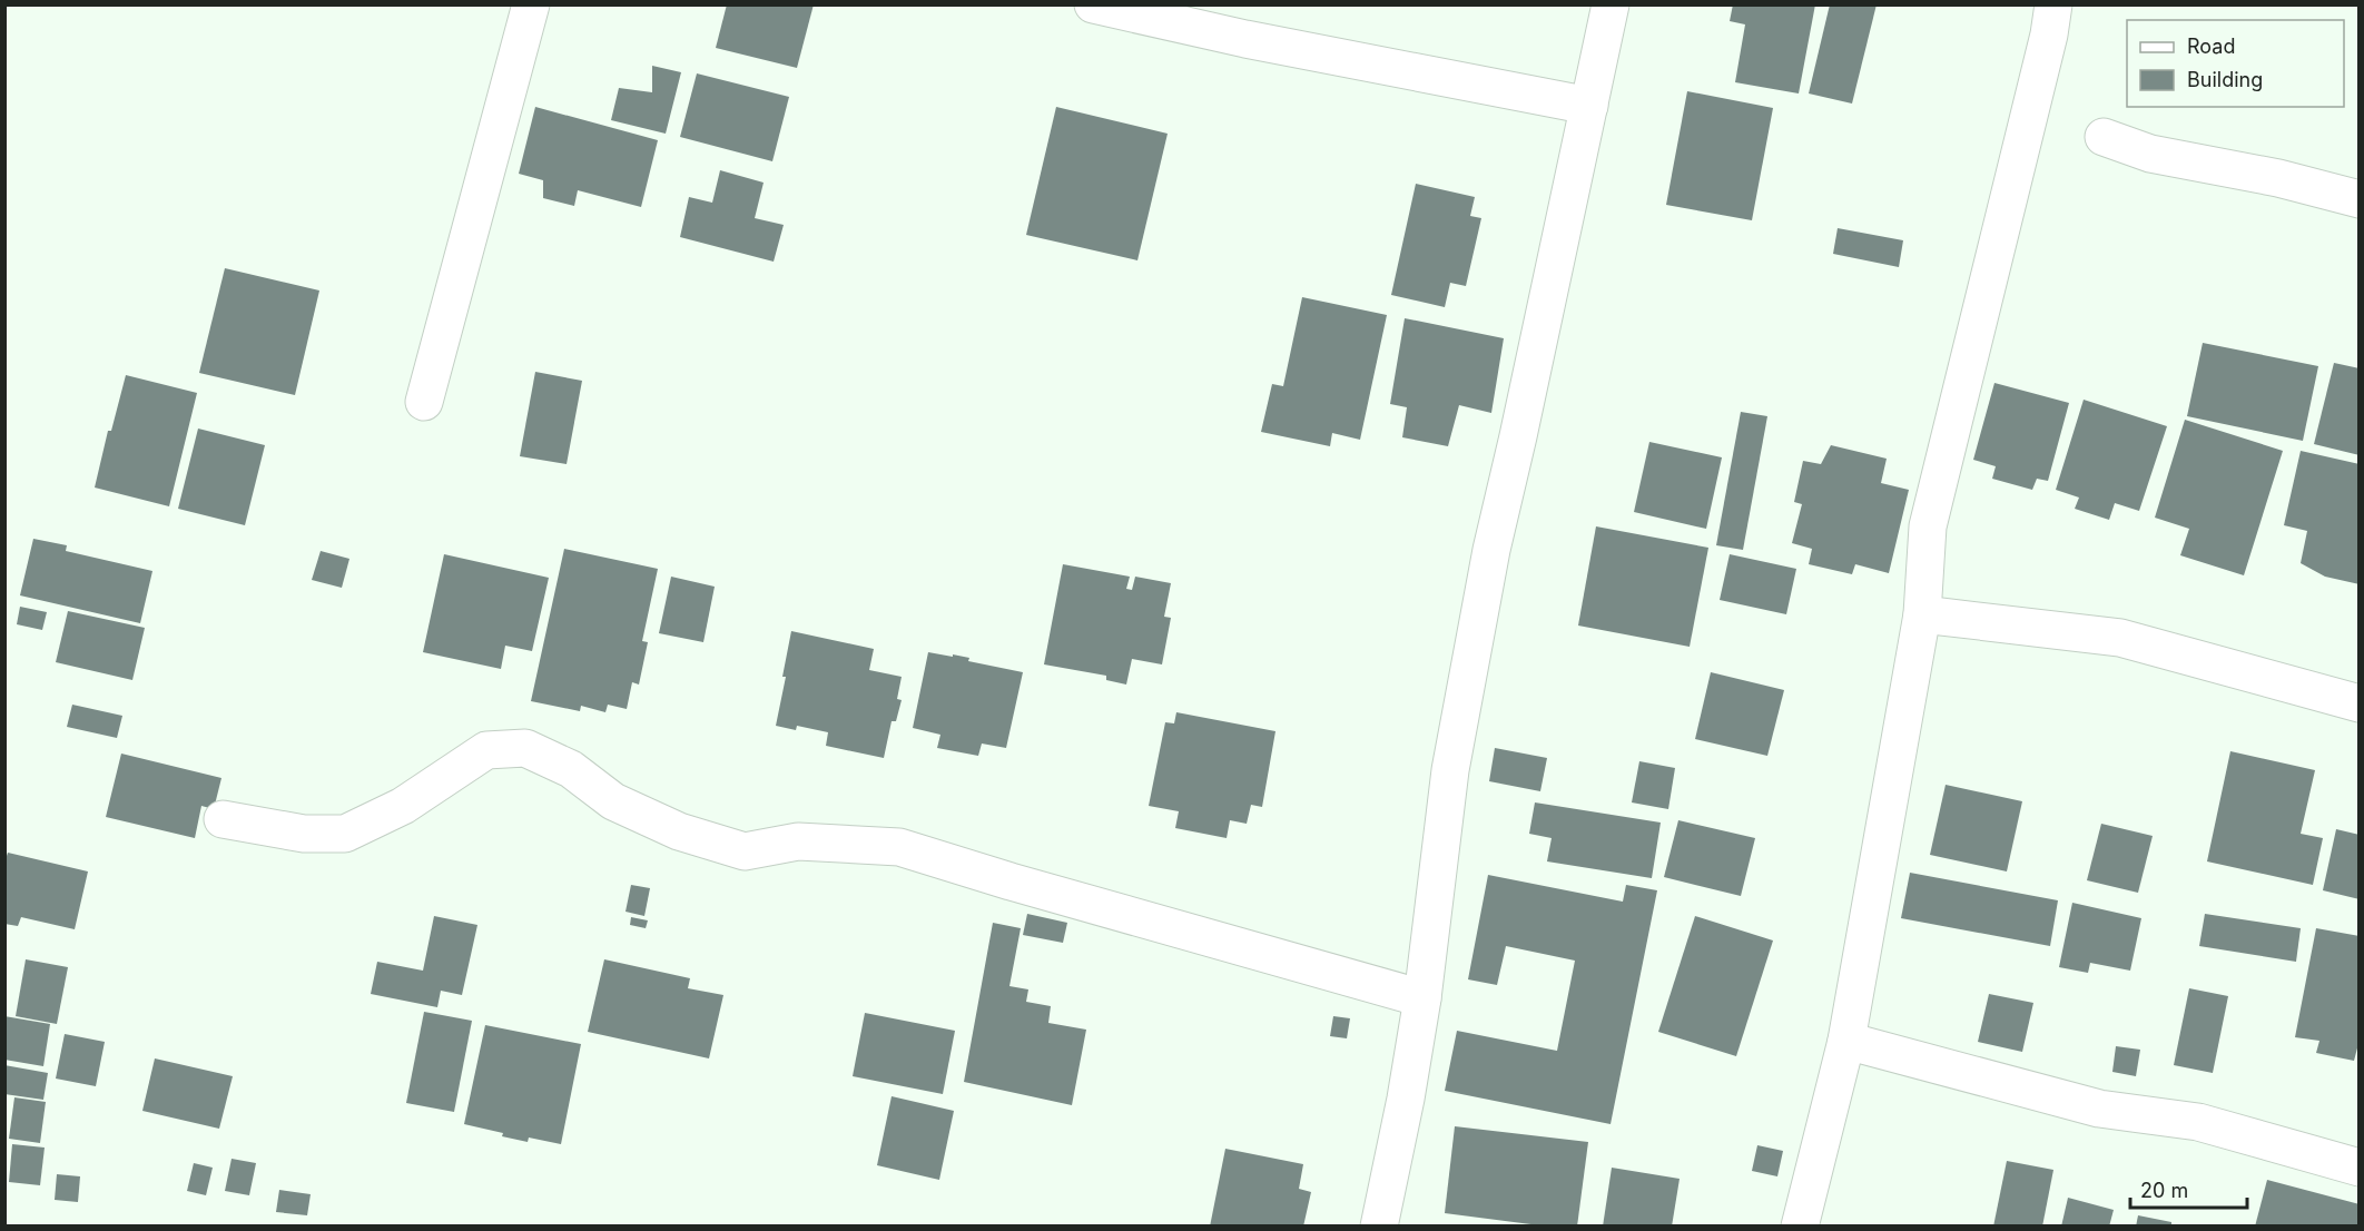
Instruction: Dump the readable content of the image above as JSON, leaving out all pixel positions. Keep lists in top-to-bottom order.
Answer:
{
  "legend": ["Road", "Building"],
  "scale_bar": "20 m"
}
